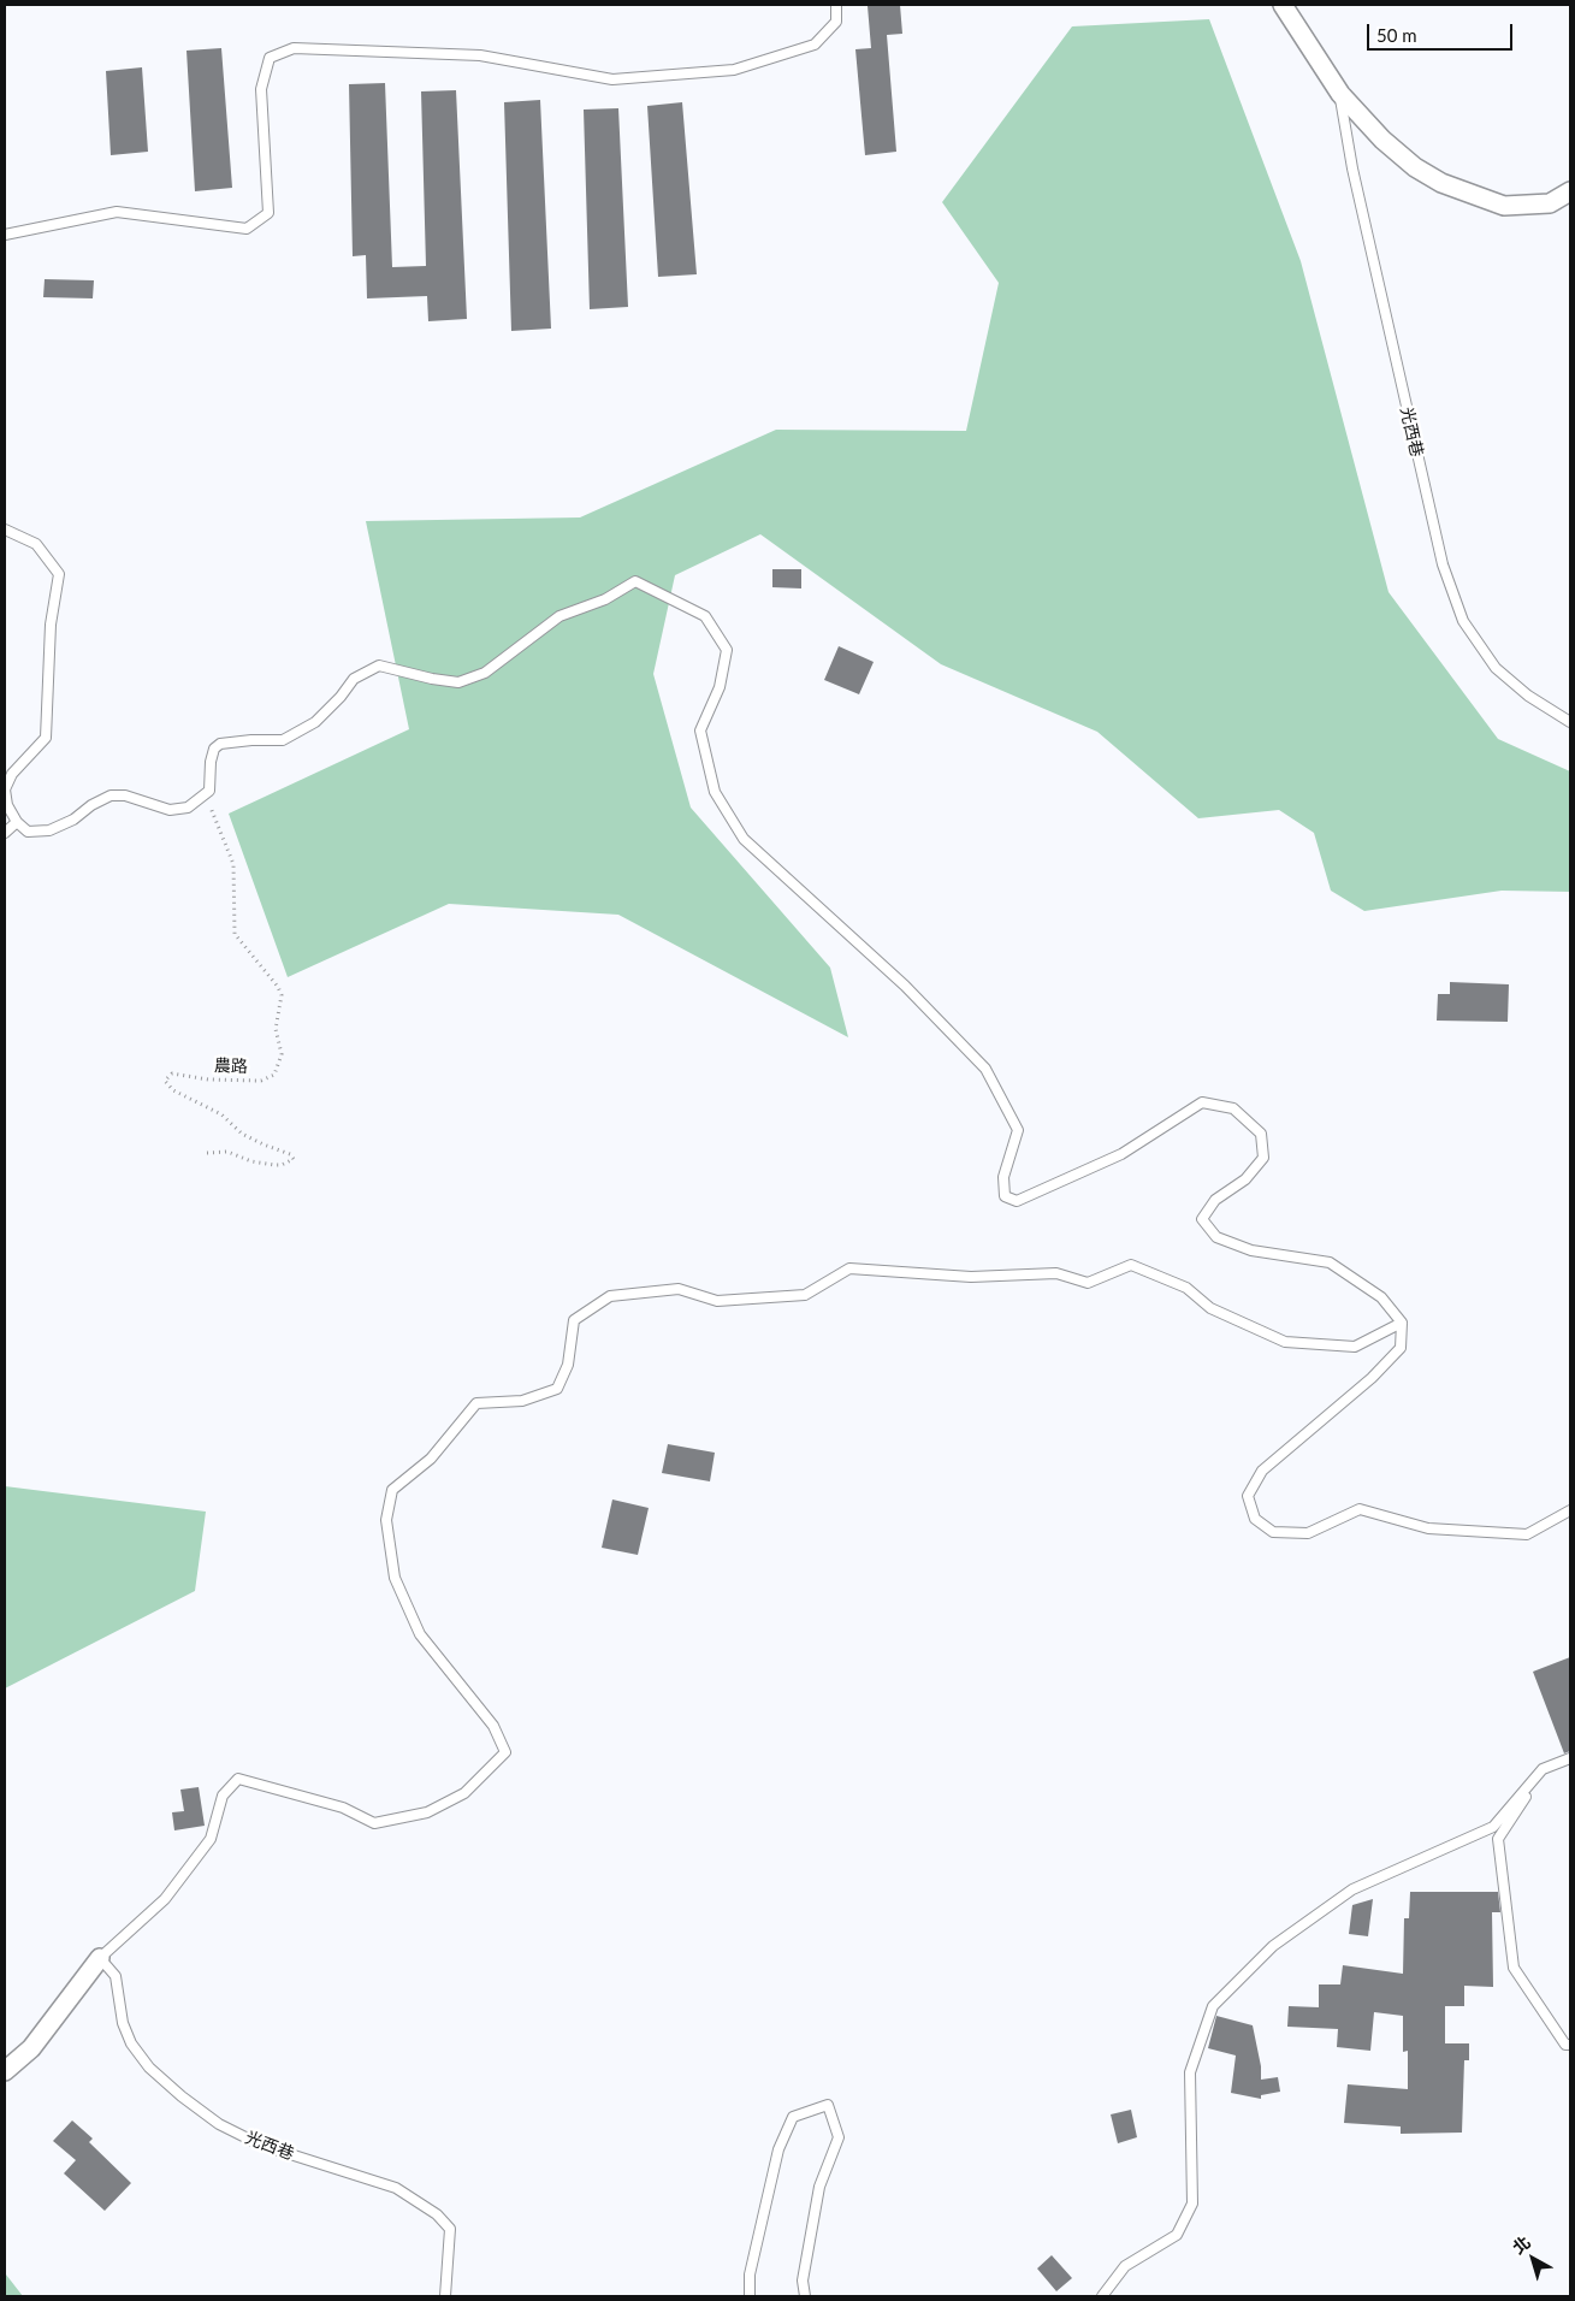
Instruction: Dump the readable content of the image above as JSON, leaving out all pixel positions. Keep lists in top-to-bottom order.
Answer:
{
  "streets": {
    "street": ["光西巷"],
    "path": ["農路"]
  },
  "scale_bar": "50 m",
  "north": "top left"
}
